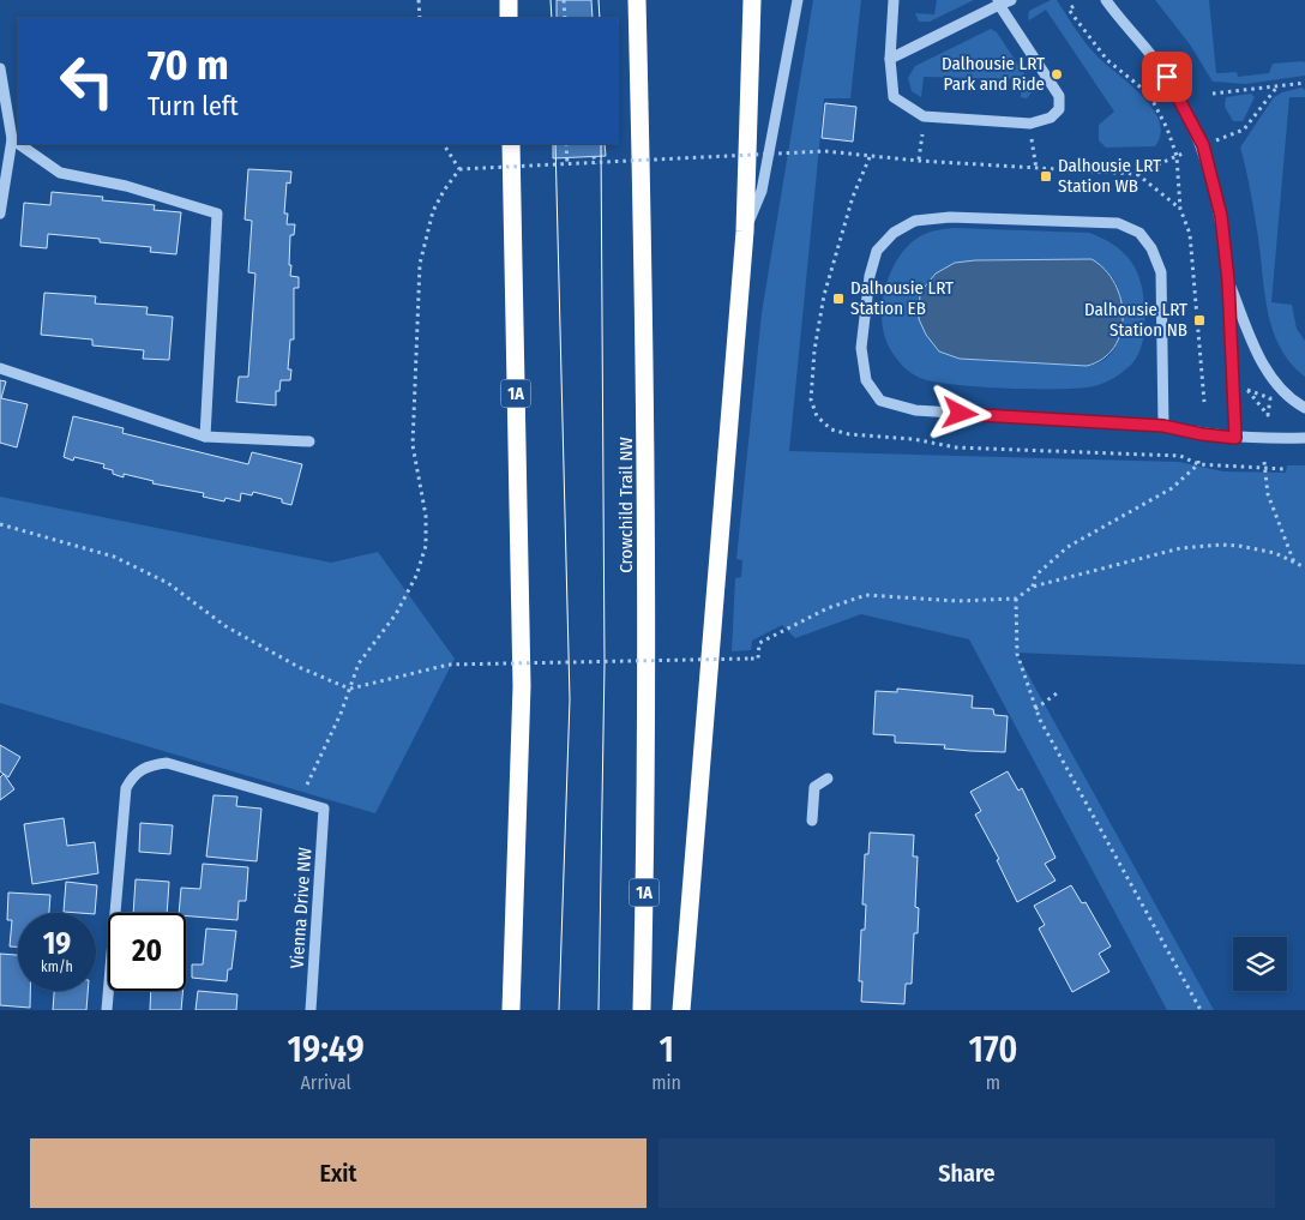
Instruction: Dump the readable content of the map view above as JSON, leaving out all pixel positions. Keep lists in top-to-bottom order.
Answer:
{
  "streets": {
    "highway": ["1A", "Crowchild Trail NW"],
    "street": ["Vienna Drive NW"]
  },
  "places": {
    "other": ["Dalhousie LRT Park and Ride"],
    "transit": ["Dalhousie LRT Station WB", "Dalhousie LRT Station EB", "Dalhousie LRT Station NB"]
  },
  "page": {
    "turn": ["70 m", "Turn left"],
    "speed": "19 km/h",
    "limit": "20",
    "eta": [
      "19:49",
      "Arrival",
      "1",
      "min",
      "170",
      "m"
    ],
    "buttons": ["Exit", "Share"]
  }
}
